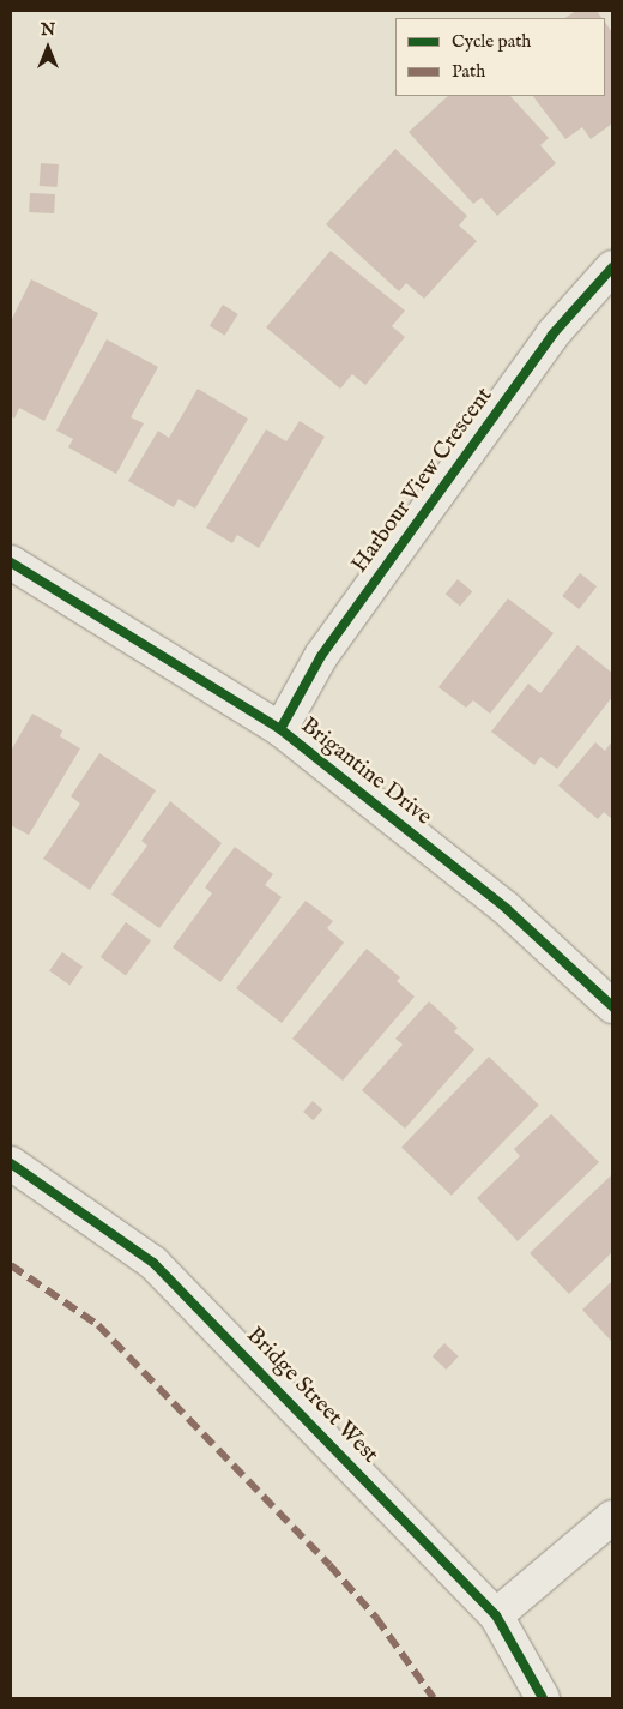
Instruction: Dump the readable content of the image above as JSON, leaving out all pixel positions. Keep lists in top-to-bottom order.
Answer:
{
  "streets": {
    "street": ["Harbour View Crescent", "Brigantine Drive", "Bridge Street West"]
  },
  "crossings": [
    ["Harbour View Crescent", "Brigantine Drive"]
  ],
  "legend": ["Cycle path", "Path"],
  "north": "top"
}
